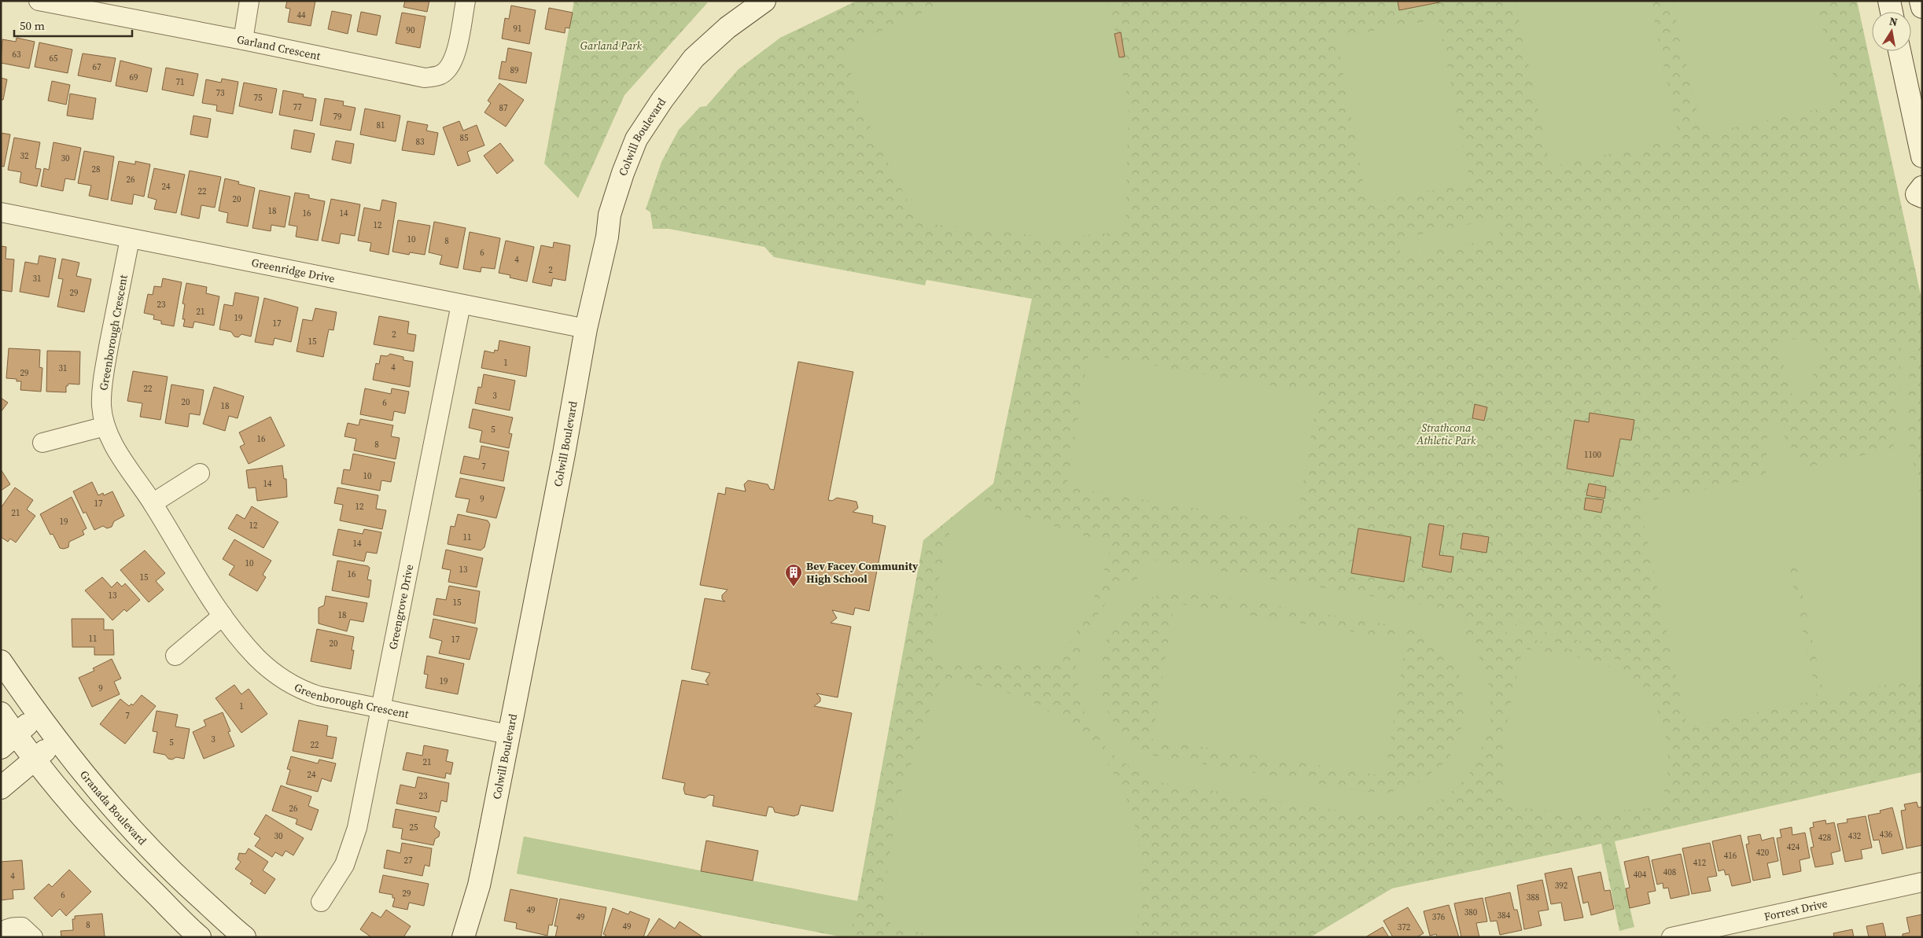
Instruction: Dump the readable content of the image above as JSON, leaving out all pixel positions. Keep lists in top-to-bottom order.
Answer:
{
  "streets": {
    "street": [
      "Garland Crescent",
      "Colwill Boulevard",
      "Greenridge Drive",
      "Greenborough Crescent",
      "Greengrove Drive",
      "Granada Boulevard",
      "Forrest Drive"
    ]
  },
  "crossings": [
    ["Colwill Boulevard", "Greenridge Drive"],
    ["Colwill Boulevard", "Greenborough Crescent"],
    ["Greenridge Drive", "Greenborough Crescent"],
    ["Greenridge Drive", "Greengrove Drive"],
    ["Greenborough Crescent", "Greengrove Drive"]
  ],
  "parks": ["Garland Park", "Strathcona Athletic Park"],
  "places": {
    "building": ["Bev Facey Community High School"]
  },
  "house_numbers": [
    "44",
    "91",
    "90",
    "63",
    "65",
    "67",
    "89",
    "69",
    "71",
    "73",
    "75",
    "77",
    "87",
    "79",
    "81",
    "85",
    "83",
    "32",
    "30",
    "28",
    "26",
    "24",
    "22",
    "20",
    "18",
    "16",
    "14",
    "12",
    "10",
    "8",
    "6",
    "4",
    "2",
    "31",
    "29",
    "23",
    "21",
    "19",
    "17",
    "2",
    "15",
    "1",
    "4",
    "31",
    "29",
    "22",
    "3",
    "20",
    "6",
    "18",
    "5",
    "16",
    "8",
    "1100",
    "7",
    "10",
    "14",
    "9",
    "17",
    "12",
    "21",
    "19",
    "12",
    "11",
    "14",
    "10",
    "13",
    "16",
    "15",
    "13",
    "15",
    "18",
    "11",
    "17",
    "20",
    "19",
    "9",
    "1",
    "7",
    "3",
    "5",
    "22",
    "21",
    "24",
    "23",
    "26",
    "25",
    "436",
    "30",
    "432",
    "428",
    "424",
    "420",
    "416",
    "27",
    "412",
    "408",
    "404",
    "4",
    "392",
    "29",
    "6",
    "388",
    "49",
    "380",
    "384",
    "49",
    "376",
    "8",
    "49",
    "372"
  ],
  "scale_bar": "50 m",
  "north": "top"
}
